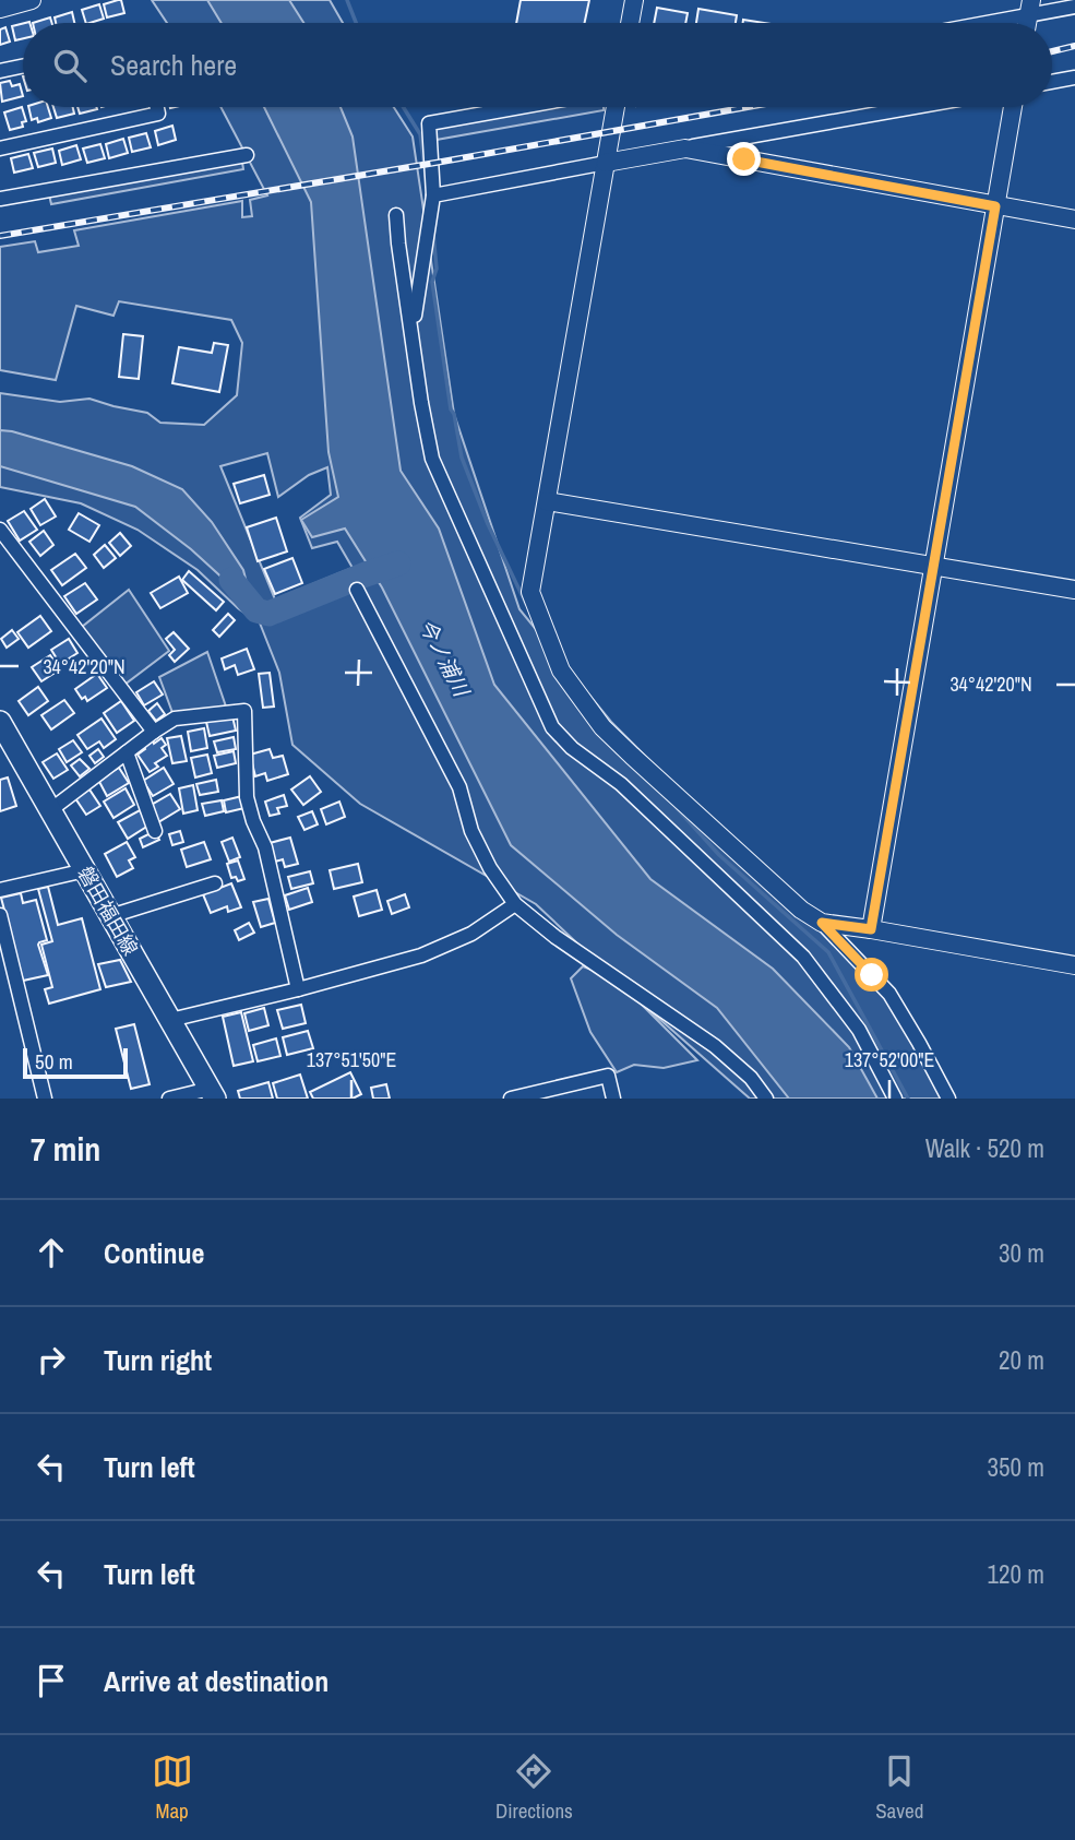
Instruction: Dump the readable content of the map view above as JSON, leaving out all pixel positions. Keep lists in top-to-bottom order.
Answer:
{
  "streets": {
    "main road": ["磐田福田線"]
  },
  "water": ["今ノ浦川"],
  "scale_bar": "50 m",
  "page": {
    "search": "Search here",
    "scale": "50 m",
    "heading": ["7 min", "Walk · 520 m"],
    "list": [
      ["Continue", "30 m"],
      ["Turn right", "20 m"],
      ["Turn left", "350 m"],
      ["Turn left", "120 m"],
      "Arrive at destination"
    ],
    "nav": ["Map", "Directions", "Saved"]
  },
  "coordinates": ["34°42'20\"N", "137°51'50\"E", "137°52'00\"E"]
}
